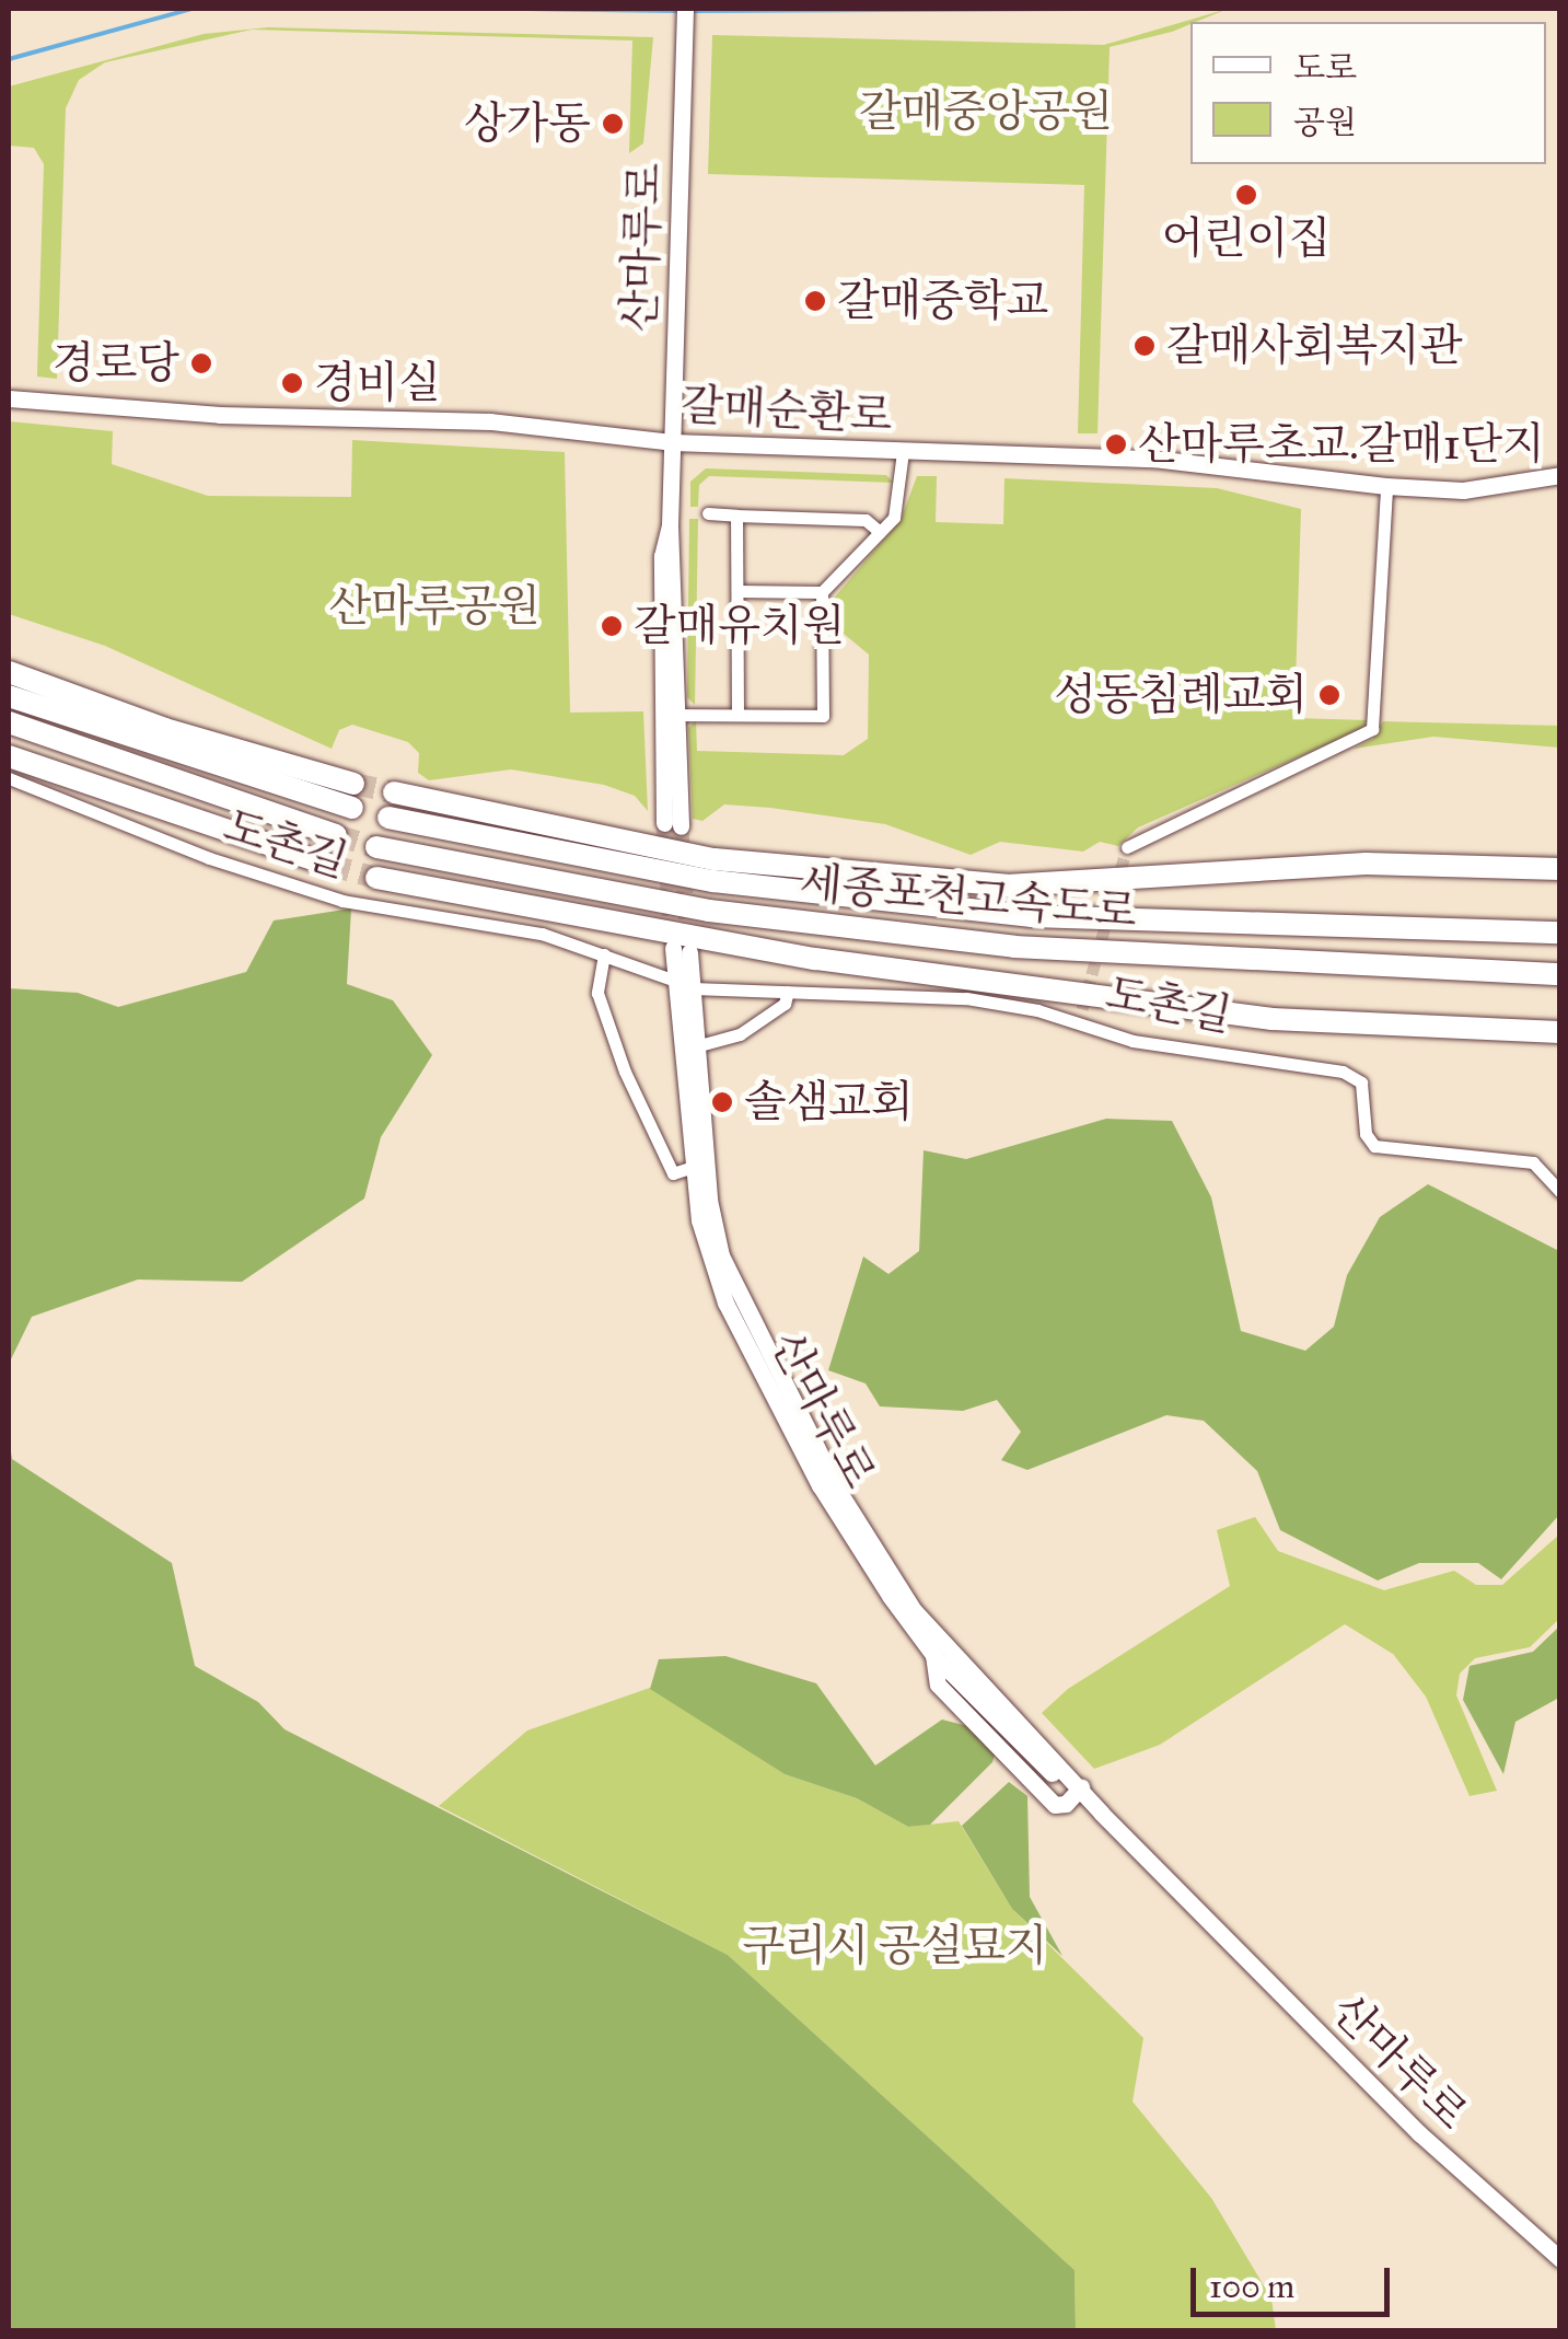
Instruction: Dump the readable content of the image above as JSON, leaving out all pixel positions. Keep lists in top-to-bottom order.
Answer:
{
  "streets": {
    "highway": ["세종포천고속도로"],
    "street": ["산마루로", "갈매순환로", "도촌길"]
  },
  "crossings": [
    ["산마루로", "갈매순환로"],
    ["산마루로", "도촌길"]
  ],
  "parks": ["갈매중앙공원", "산마루공원", "구리시 공설묘지"],
  "places": [
    "상가동",
    "어린이집",
    "갈매중학교",
    "갈매사회복지관",
    "경로당",
    "경비실",
    "산마루초교.갈매1단지",
    "갈매유치원",
    "성동침례교회",
    "솔샘교회"
  ],
  "legend": ["도로", "공원"],
  "scale_bar": "100 m"
}
